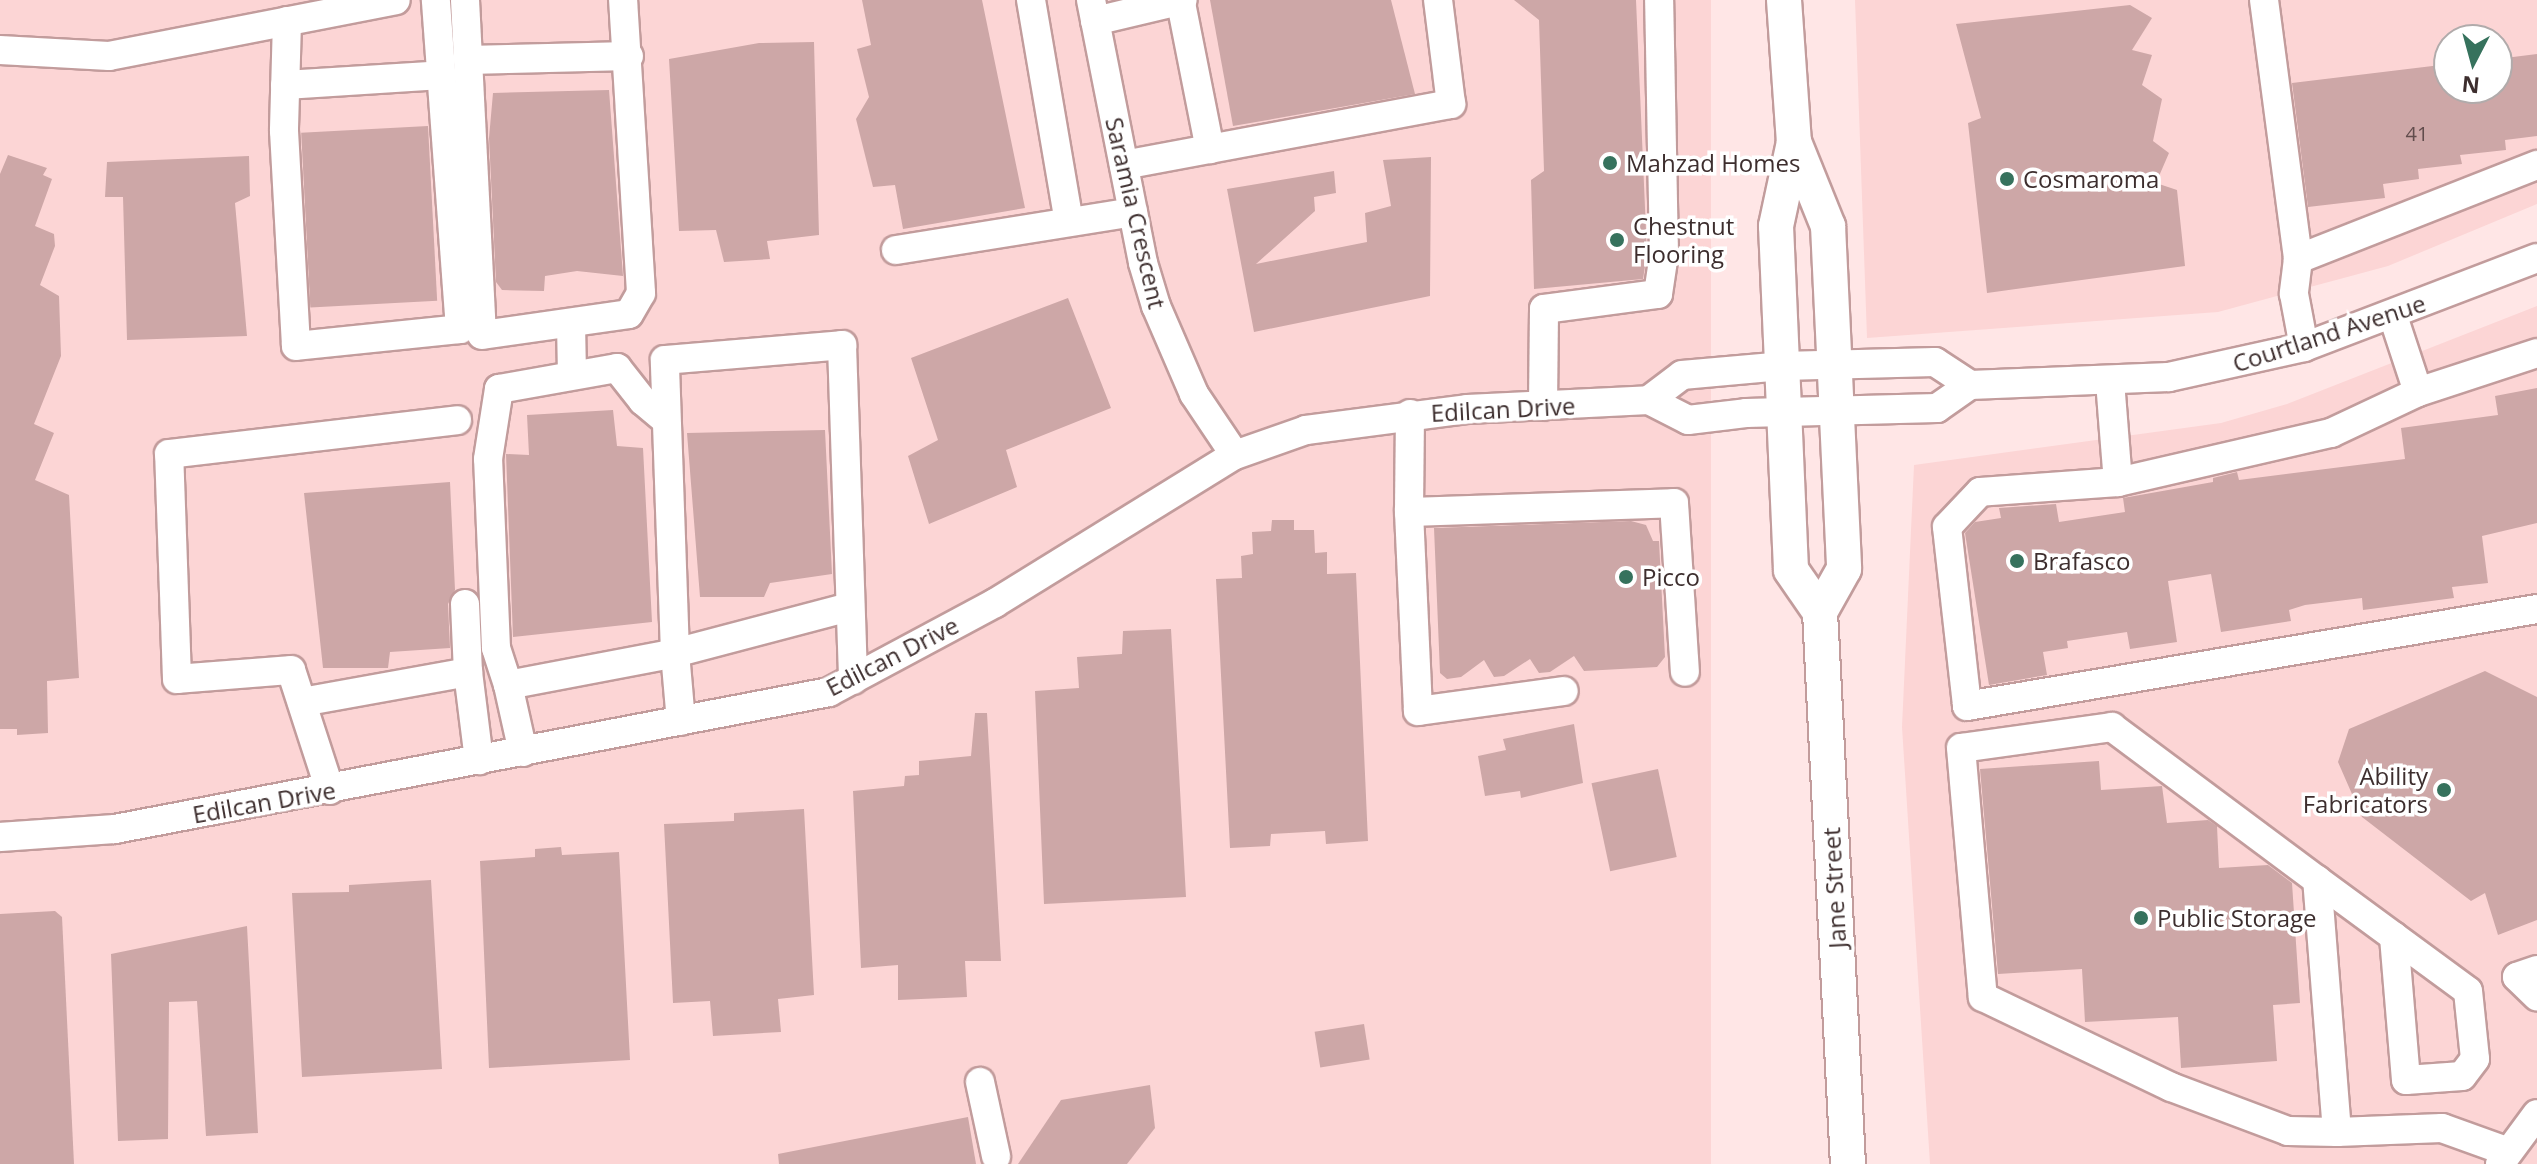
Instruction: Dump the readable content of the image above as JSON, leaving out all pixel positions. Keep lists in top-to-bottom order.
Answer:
{
  "streets": {
    "main road": ["Jane Street"],
    "street": ["Saramia Crescent", "Courtland Avenue", "Edilcan Drive"]
  },
  "crossings": [
    ["Saramia Crescent", "Edilcan Drive"]
  ],
  "places": [
    "Mahzad Homes",
    "Cosmaroma",
    "Chestnut Flooring",
    "Brafasco",
    "Picco",
    "Ability Fabricators",
    "Public Storage"
  ],
  "house_numbers": ["41"],
  "north": "bottom"
}
